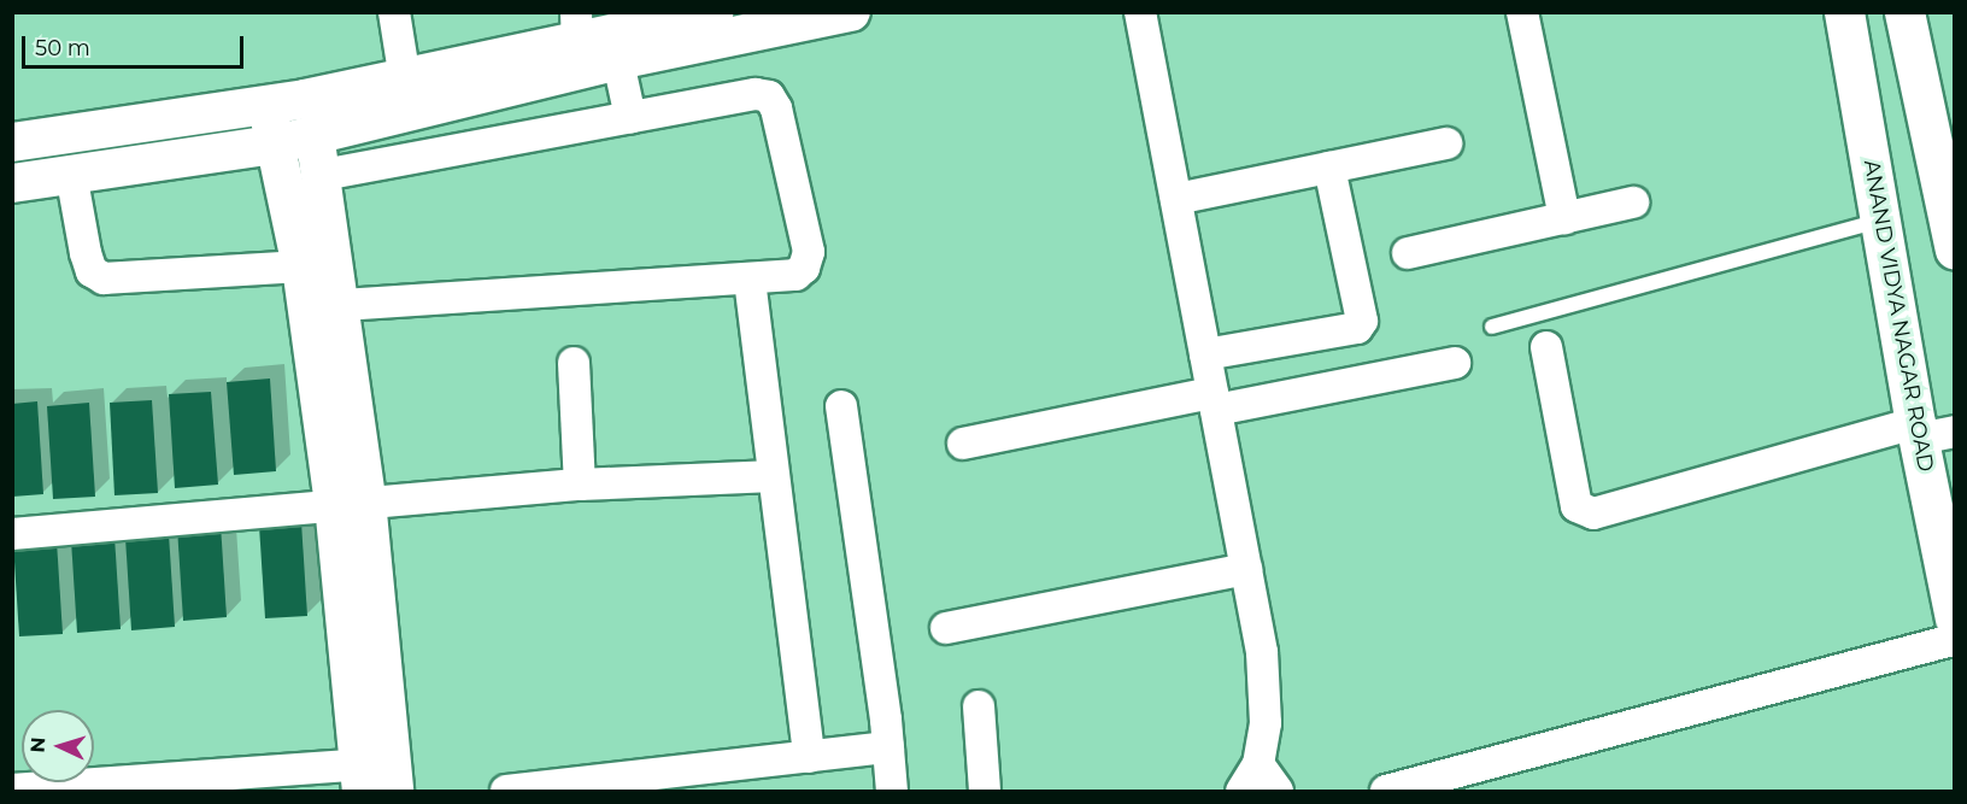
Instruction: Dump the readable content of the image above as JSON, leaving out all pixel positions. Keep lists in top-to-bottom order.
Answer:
{
  "streets": {
    "main road": ["ANAND VIDYA NAGAR ROAD"]
  },
  "scale_bar": "50 m",
  "north": "left"
}
